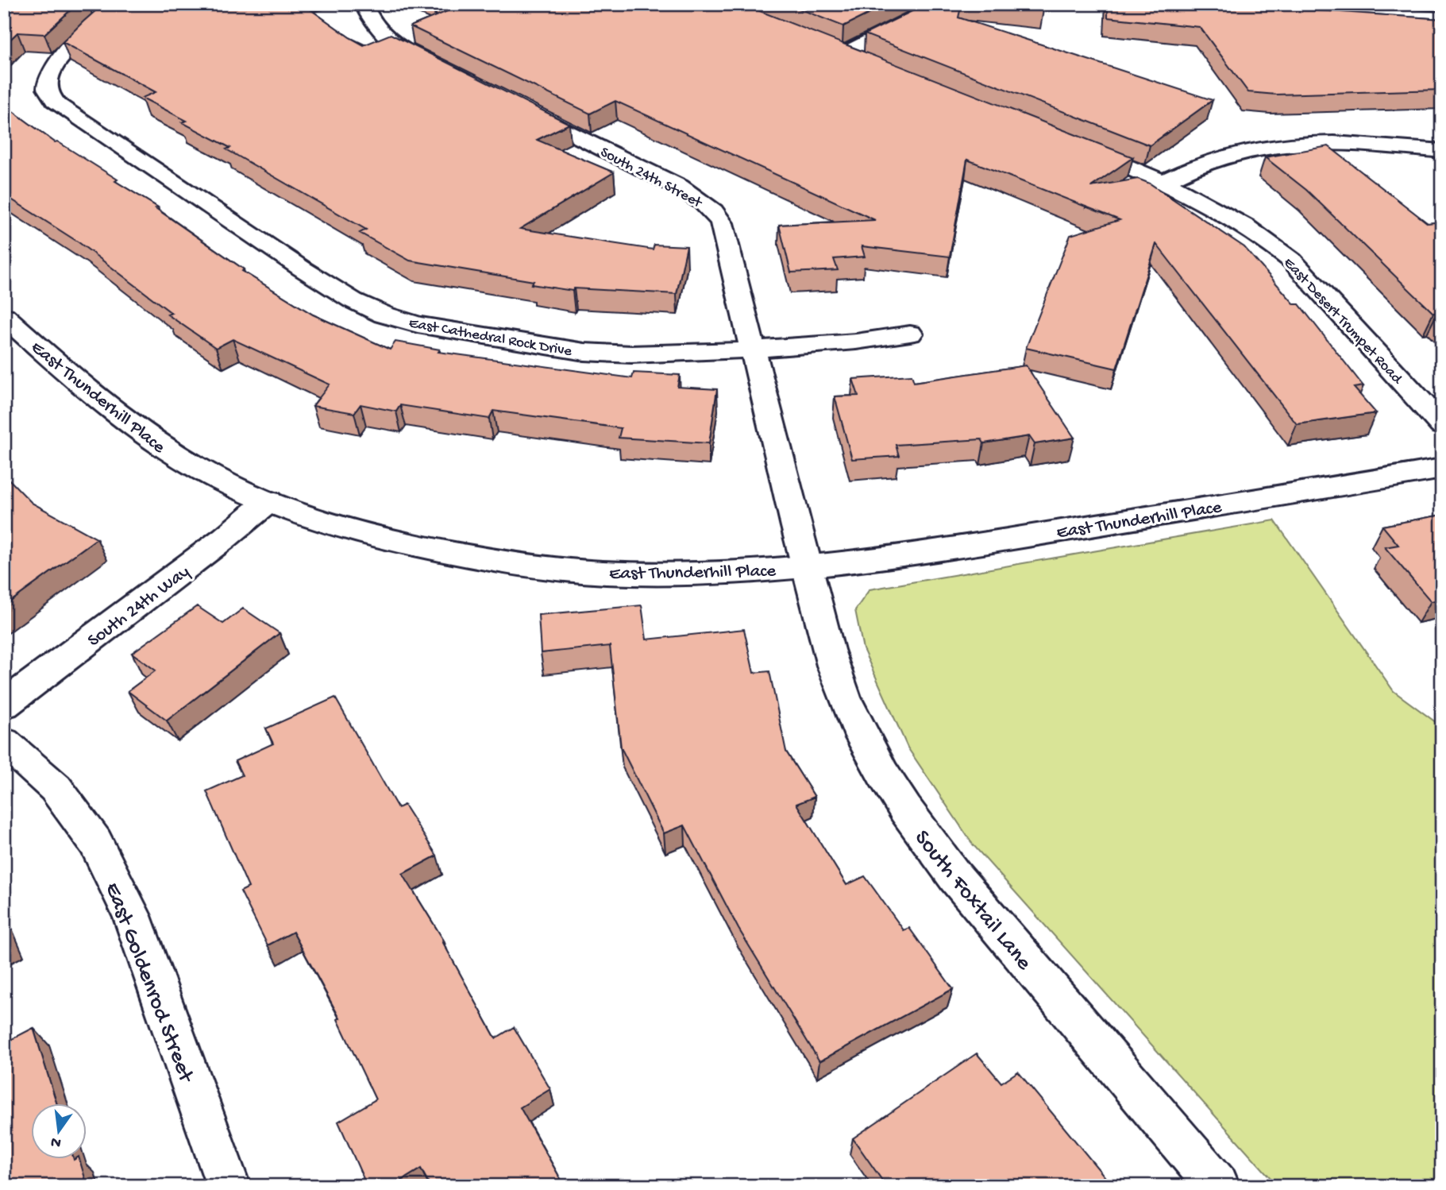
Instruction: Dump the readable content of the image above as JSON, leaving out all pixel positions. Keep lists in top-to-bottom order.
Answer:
{
  "streets": {
    "street": [
      "South 24th Street",
      "East Desert Trumpet Road",
      "East Cathedral Rock Drive",
      "East Thunderhill Place",
      "South 24th Way",
      "South Foxtail Lane",
      "East Goldenrod Street"
    ]
  },
  "crossings": [
    ["South 24th Street", "East Cathedral Rock Drive"],
    ["South 24th Street", "East Thunderhill Place"],
    ["South 24th Street", "South Foxtail Lane"],
    ["East Thunderhill Place", "South 24th Way"],
    ["East Thunderhill Place", "South Foxtail Lane"]
  ],
  "north": "bottom"
}
